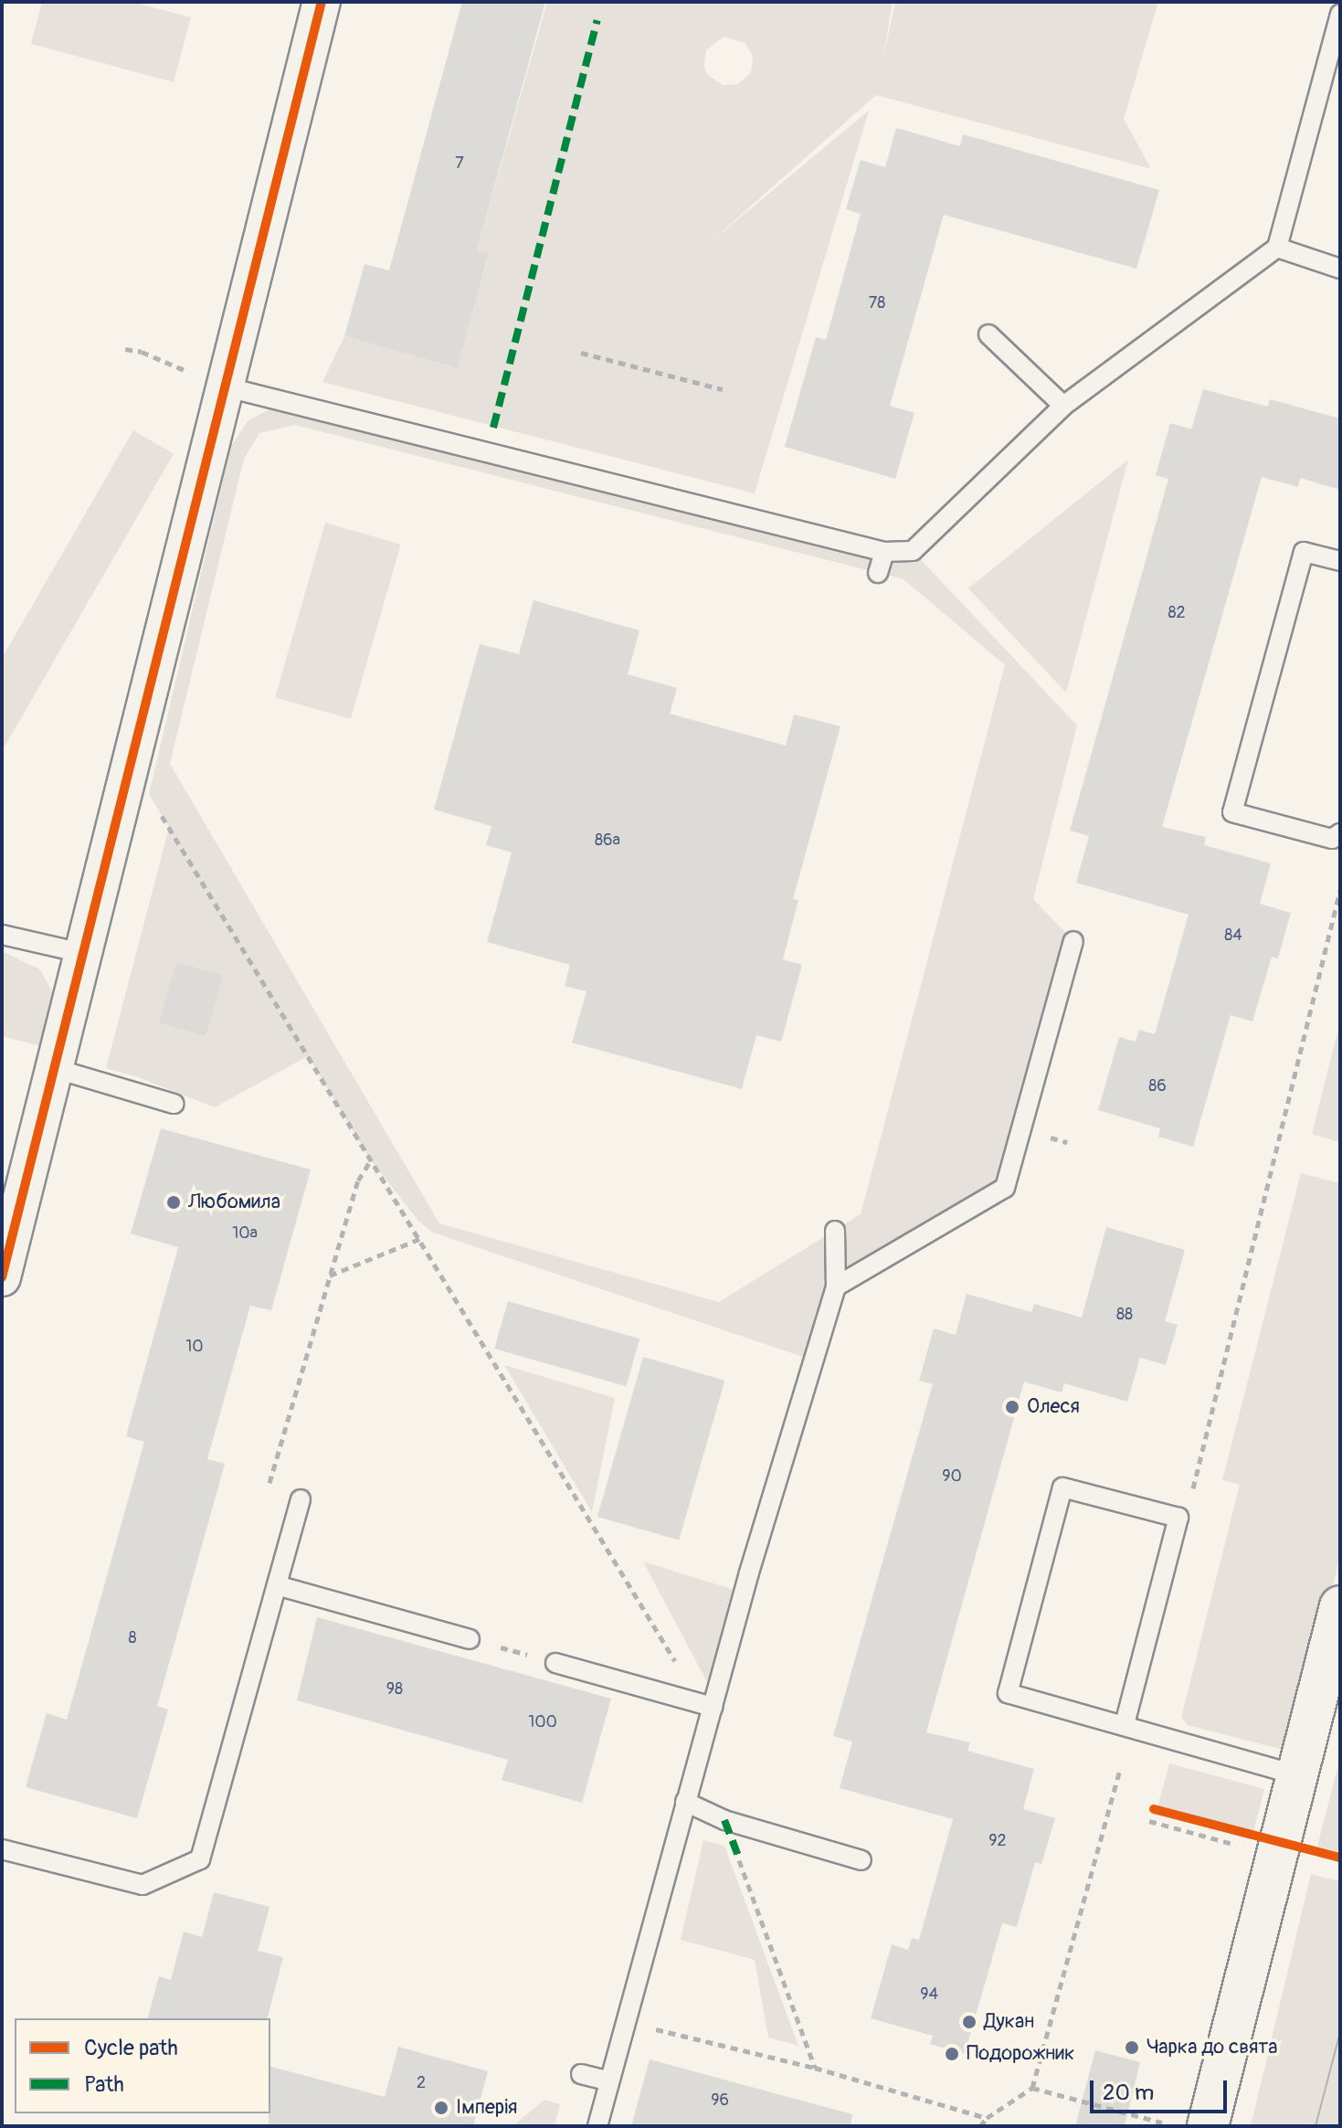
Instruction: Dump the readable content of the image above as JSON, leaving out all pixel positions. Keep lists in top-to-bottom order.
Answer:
{
  "places": [
    "Любомила",
    "Олеся",
    "Дукан",
    "Чарка до свята",
    "Подорожник",
    "Імперія"
  ],
  "house_numbers": [
    "7",
    "78",
    "82",
    "86а",
    "84",
    "86",
    "10а",
    "88",
    "10",
    "90",
    "8",
    "98",
    "100",
    "92",
    "94",
    "2",
    "96"
  ],
  "legend": ["Cycle path", "Path"],
  "scale_bar": "20 m"
}
